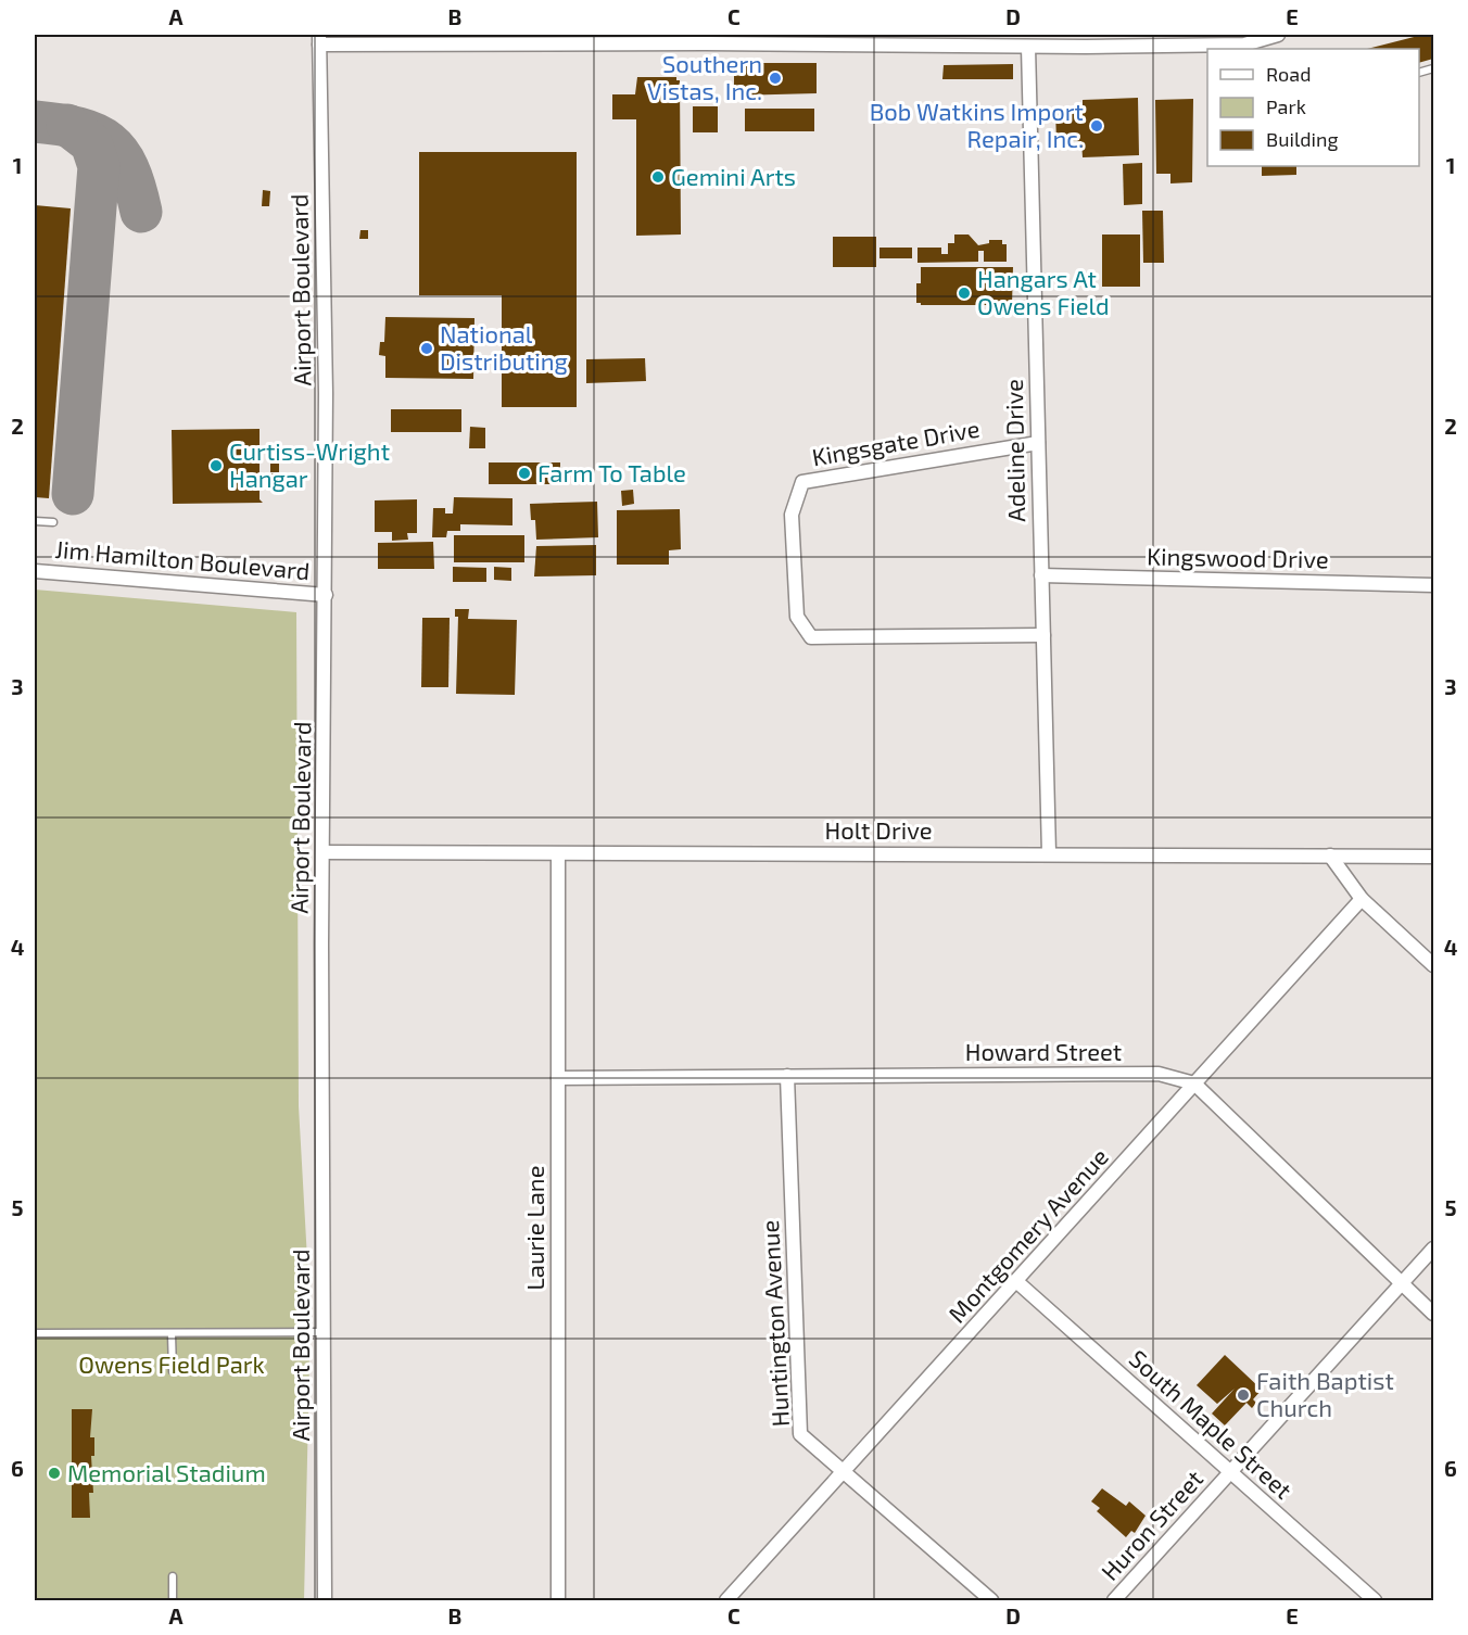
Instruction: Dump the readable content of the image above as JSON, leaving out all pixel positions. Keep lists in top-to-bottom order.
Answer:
{
  "streets": {
    "street": [
      "Airport Boulevard",
      "Kingsgate Drive",
      "Adeline Drive",
      "Kingswood Drive",
      "Jim Hamilton Boulevard",
      "Holt Drive",
      "Howard Street",
      "Laurie Lane",
      "Montgomery Avenue",
      "Huntington Avenue",
      "South Maple Street",
      "Huron Street"
    ]
  },
  "crossings": [
    ["Airport Boulevard", "Jim Hamilton Boulevard"],
    ["Airport Boulevard", "Holt Drive"],
    ["Kingsgate Drive", "Adeline Drive"],
    ["Adeline Drive", "Kingswood Drive"],
    ["Adeline Drive", "Holt Drive"],
    ["Holt Drive", "Laurie Lane"],
    ["Howard Street", "Laurie Lane"],
    ["Howard Street", "Montgomery Avenue"],
    ["Howard Street", "Huntington Avenue"],
    ["Howard Street", "Huron Street"],
    ["Montgomery Avenue", "Huntington Avenue"],
    ["Montgomery Avenue", "South Maple Street"],
    ["South Maple Street", "Huron Street"]
  ],
  "parks": ["Owens Field Park"],
  "places": [
    "Southern Vistas, Inc.",
    "Bob Watkins Import Repair, Inc.",
    "Gemini Arts",
    "Hangars At Owens Field",
    "National Distributing",
    "Curtiss-Wright Hangar",
    "Farm To Table",
    "Faith Baptist Church",
    "Memorial Stadium"
  ],
  "legend": ["Road", "Park", "Building"],
  "grid": {
    "columns": [
      "A",
      "B",
      "C",
      "D",
      "E"
    ],
    "rows": [
      "1",
      "2",
      "3",
      "4",
      "5",
      "6"
    ]
  }
}
